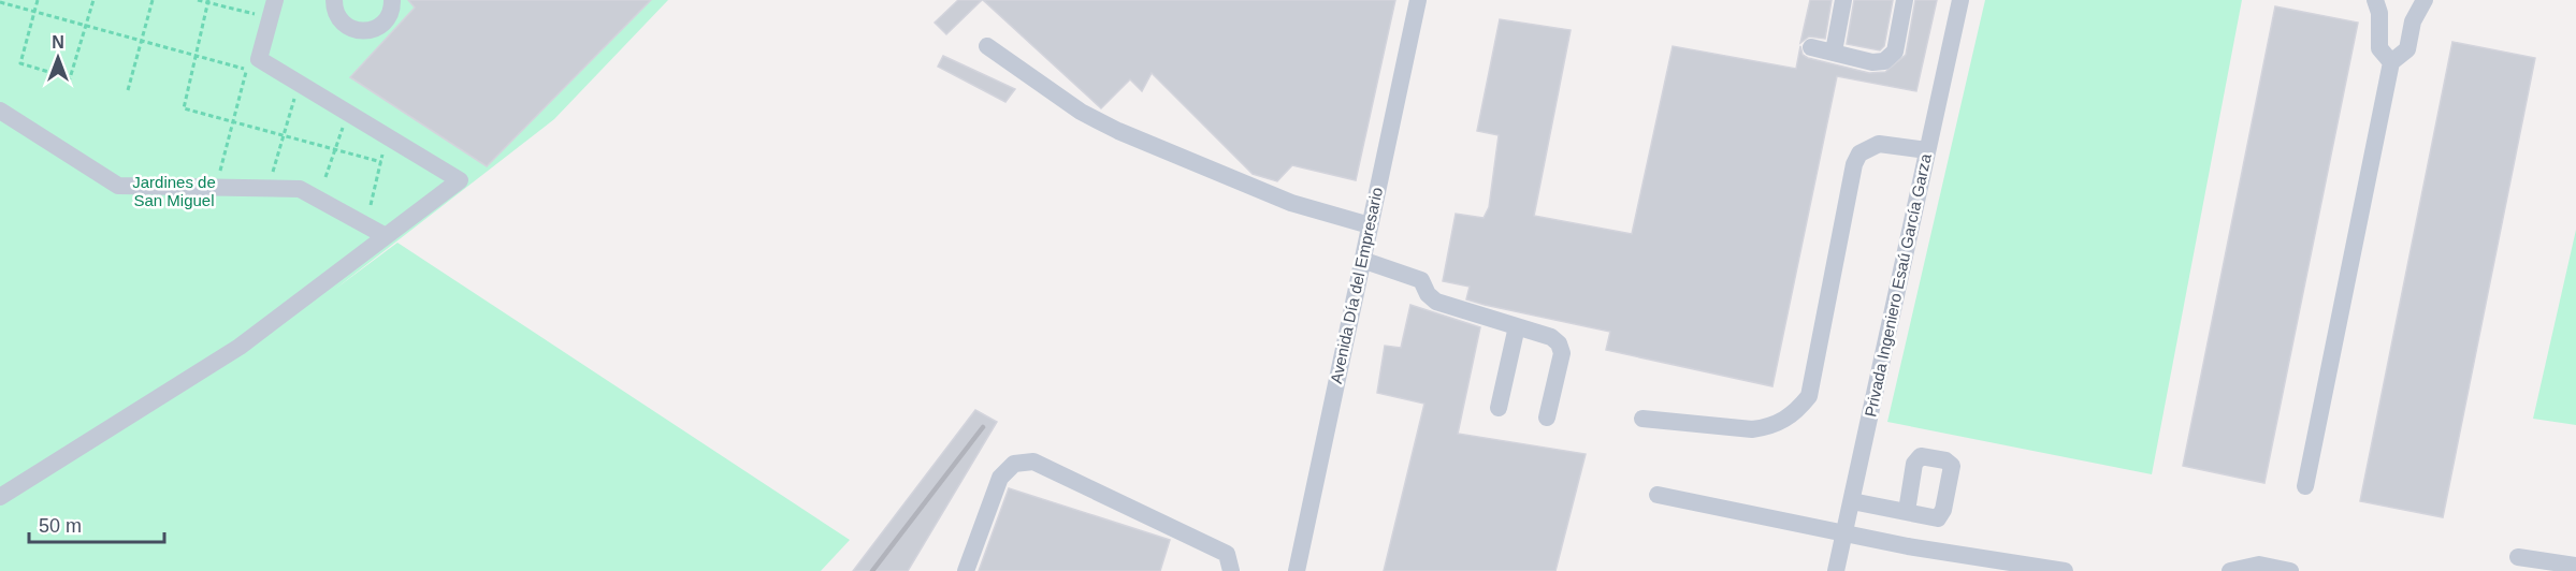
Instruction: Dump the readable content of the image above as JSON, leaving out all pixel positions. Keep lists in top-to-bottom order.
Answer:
{
  "streets": {
    "street": ["Avenida Día del Empresario", "Privada Ingeniero Esaú García Garza"]
  },
  "parks": ["Jardines de San Miguel"],
  "scale_bar": "50 m",
  "north": "top"
}
